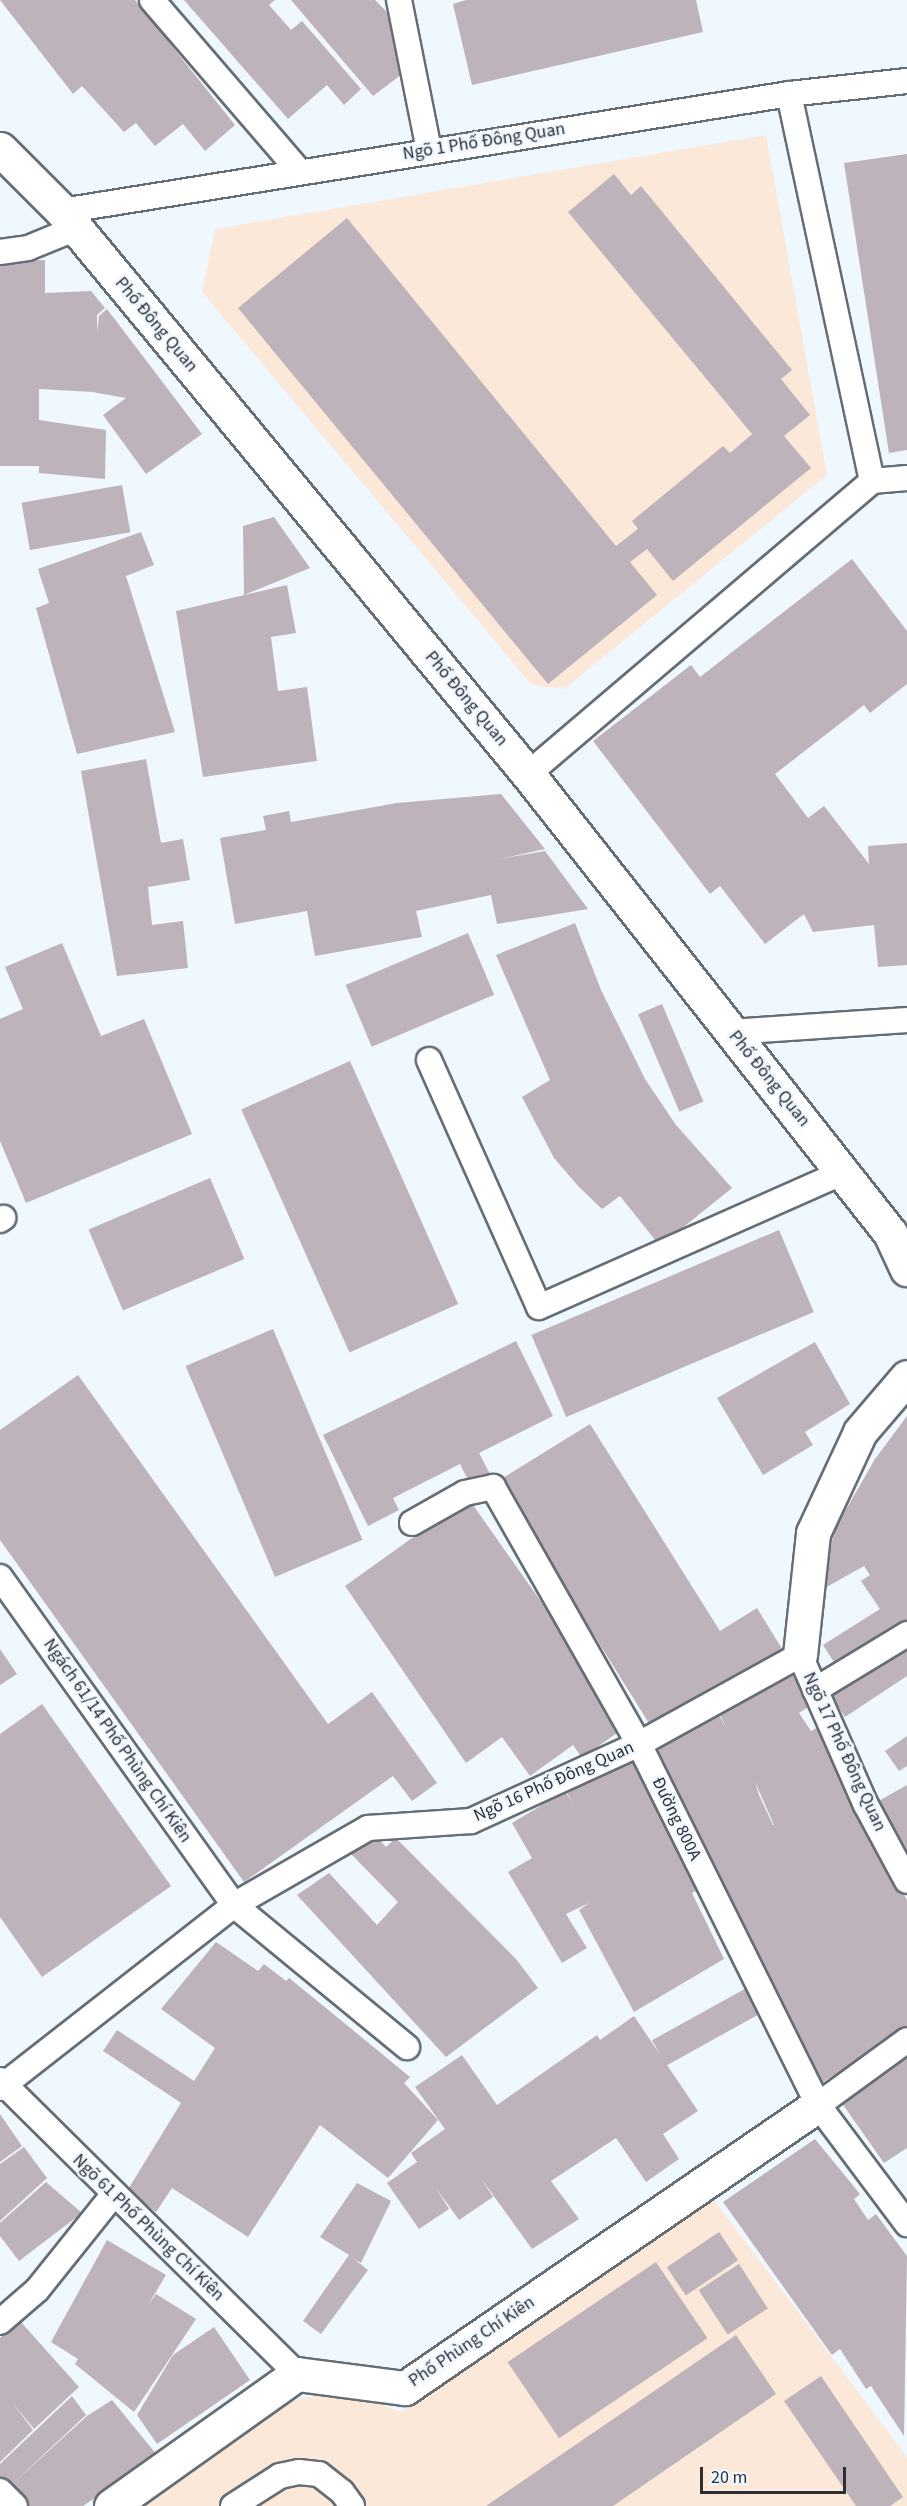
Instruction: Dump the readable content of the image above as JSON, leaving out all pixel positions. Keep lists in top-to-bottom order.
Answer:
{
  "streets": {
    "street": ["Phố Đông Quan", "Phố Phùng Chí Kiên"],
    "lane": [
      "Ngõ 1 Phố Đông Quan",
      "Ngách 61/14 Phố Phùng Chí Kiên",
      "Ngõ 17 Phố Đông Quan",
      "Ngõ 16 Phố Đông Quan",
      "Đường 800A",
      "Ngõ 61 Phố Phùng Chí Kiên"
    ]
  },
  "crossings": [
    ["Ngõ 1 Phố Đông Quan", "Phố Đông Quan"],
    ["Ngách 61/14 Phố Phùng Chí Kiên", "Ngõ 16 Phố Đông Quan"],
    ["Ngõ 17 Phố Đông Quan", "Ngõ 16 Phố Đông Quan"],
    ["Ngõ 16 Phố Đông Quan", "Đường 800A"],
    ["Đường 800A", "Phố Phùng Chí Kiên"],
    ["Ngõ 61 Phố Phùng Chí Kiên", "Phố Phùng Chí Kiên"]
  ],
  "scale_bar": "20 m"
}
